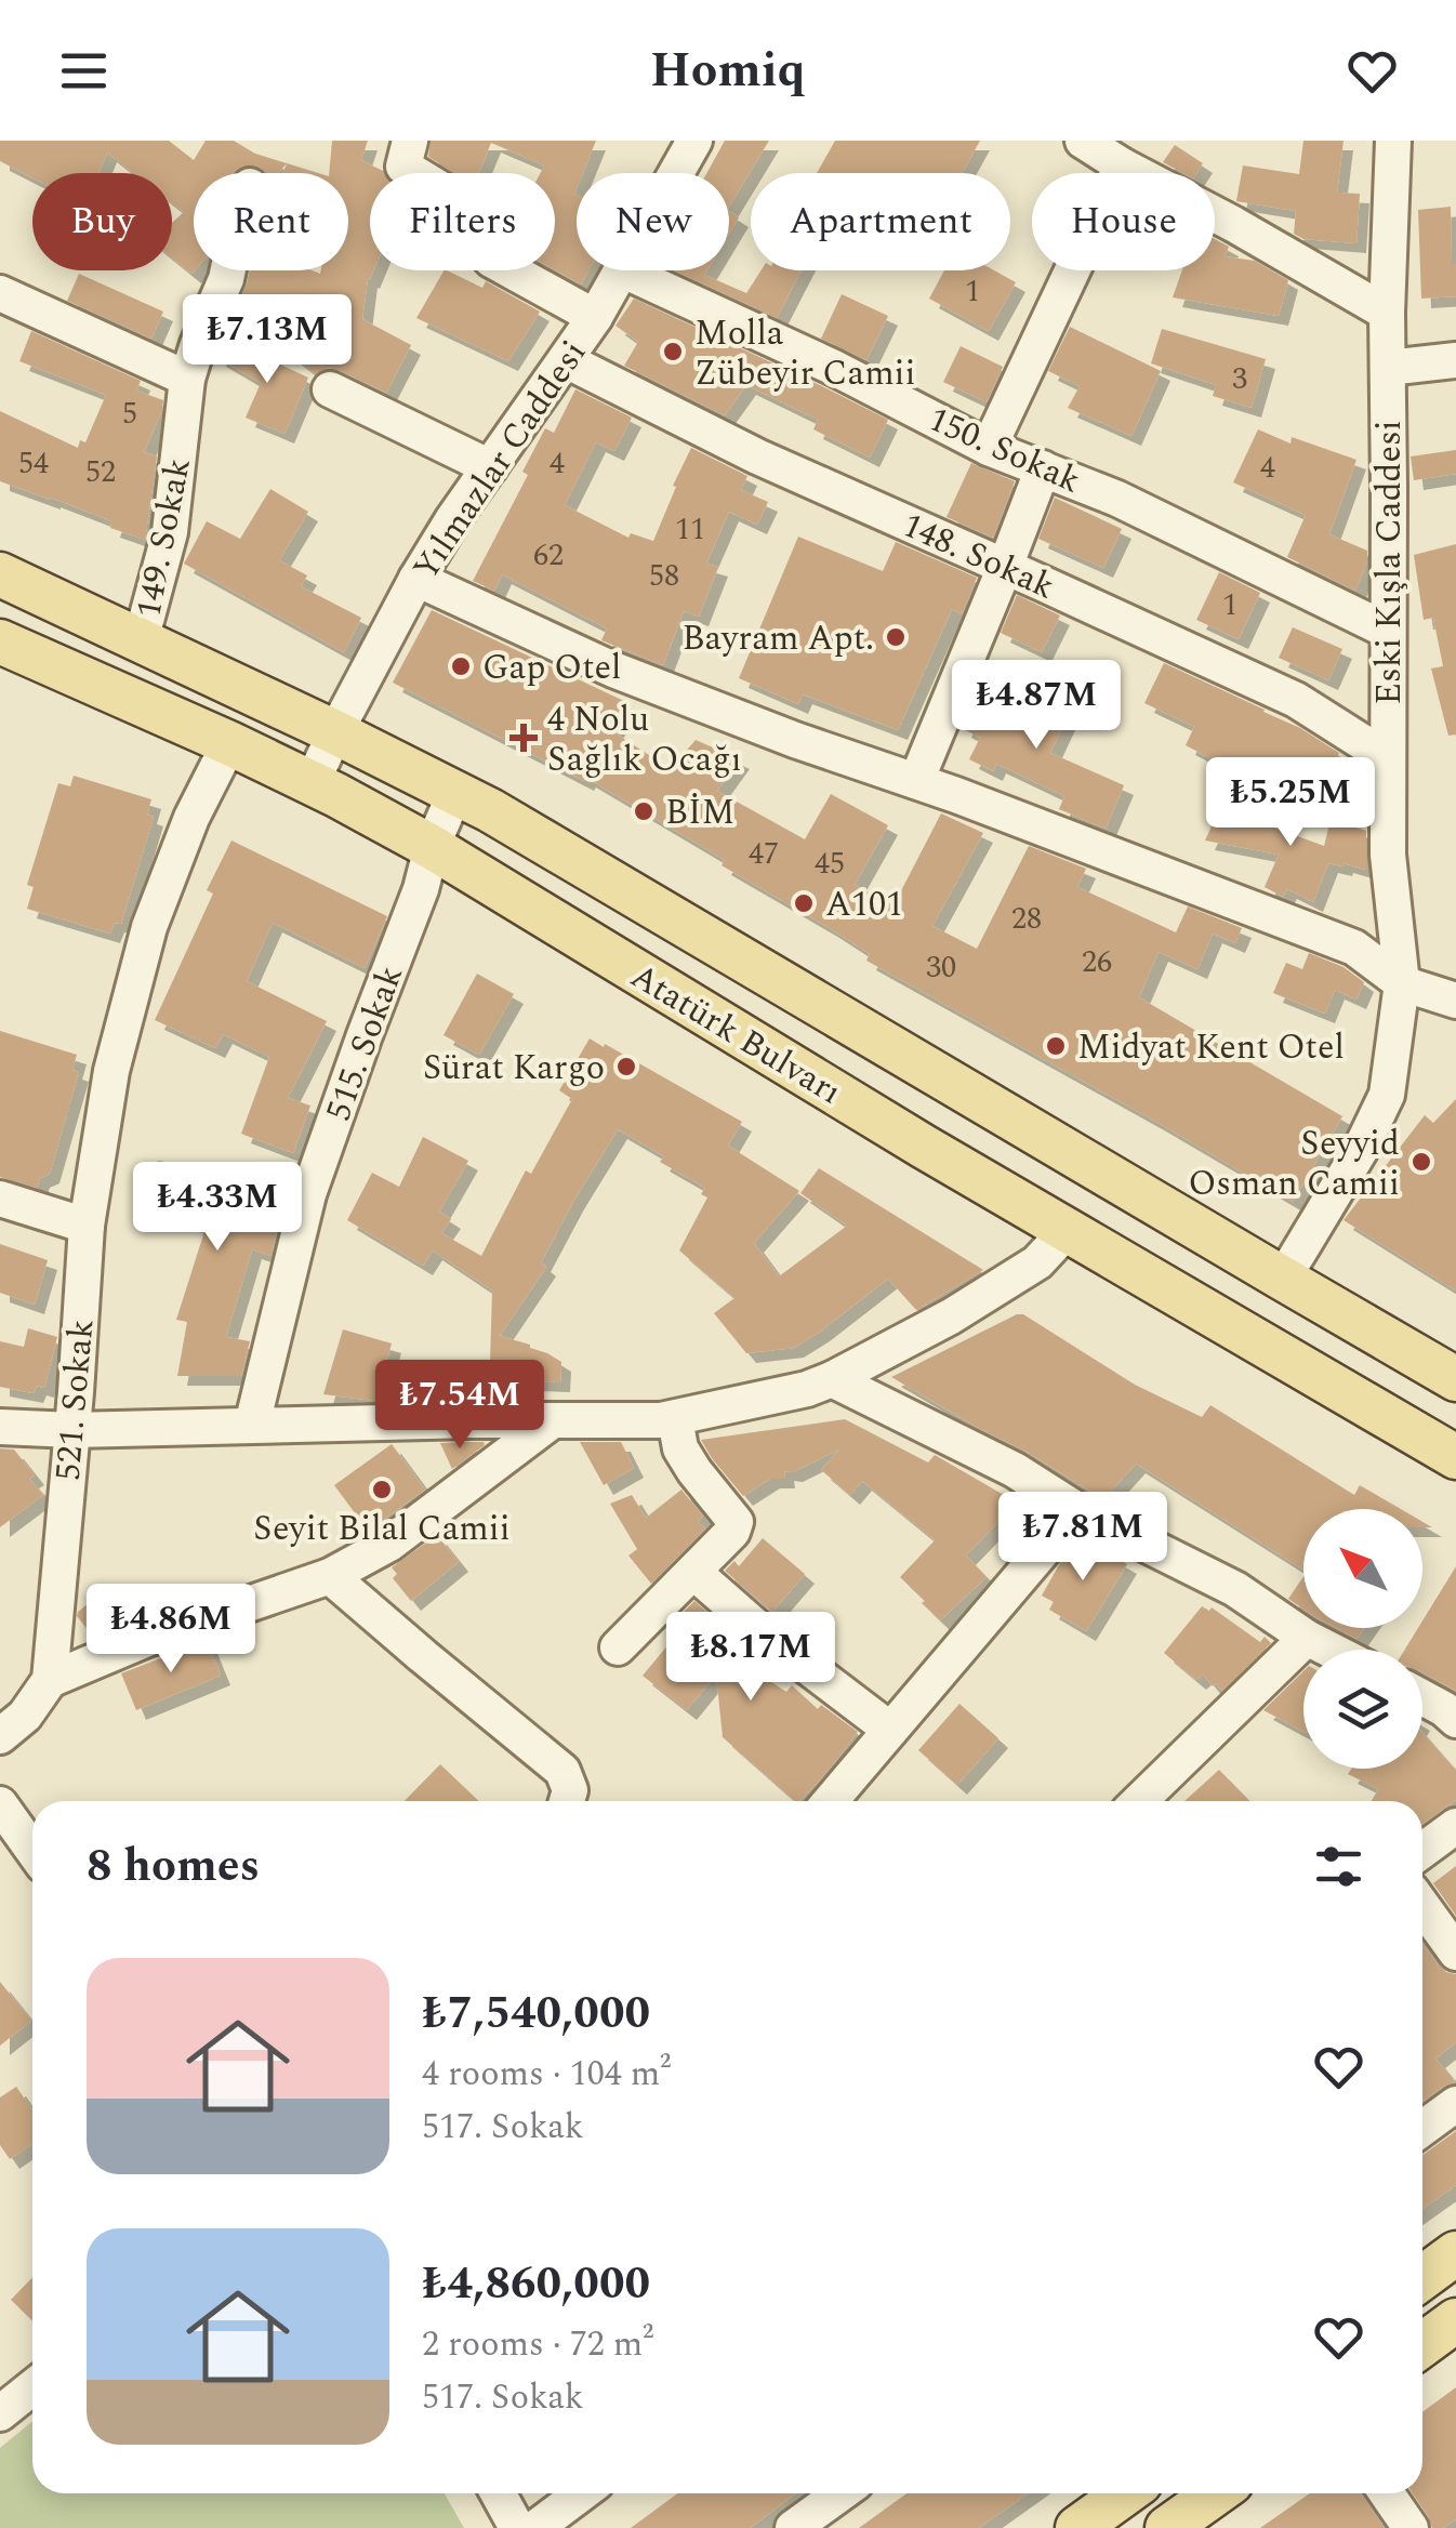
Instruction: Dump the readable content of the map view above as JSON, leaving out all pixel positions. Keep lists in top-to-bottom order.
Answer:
{
  "streets": {
    "main road": ["Atatürk Bulvarı"],
    "street": [
      "150. Sokak",
      "Yılmazlar Caddesi",
      "149. Sokak",
      "148. Sokak",
      "Eski Kışla Caddesi",
      "515. Sokak",
      "521. Sokak"
    ]
  },
  "crossings": [
    ["150. Sokak", "Eski Kışla Caddesi"],
    ["Yılmazlar Caddesi", "148. Sokak"],
    ["Yılmazlar Caddesi", "Atatürk Bulvarı"],
    ["149. Sokak", "Atatürk Bulvarı"],
    ["148. Sokak", "Eski Kışla Caddesi"],
    ["Eski Kışla Caddesi", "Atatürk Bulvarı"],
    ["Atatürk Bulvarı", "515. Sokak"],
    ["Atatürk Bulvarı", "521. Sokak"]
  ],
  "places": {
    "other": [
      "Molla Zübeyir Camii",
      "Bayram Apt.",
      "Gap Otel",
      "BİM",
      "A101",
      "Midyat Kent Otel",
      "Sürat Kargo",
      "Seyyid Osman Camii",
      "Seyit Bilal Camii"
    ],
    "health": ["4 Nolu Sağlık Ocağı"]
  },
  "house_numbers": [
    "1",
    "3",
    "5",
    "54",
    "4",
    "4",
    "52",
    "11",
    "62",
    "58",
    "1",
    "47",
    "45",
    "28",
    "26",
    "30"
  ],
  "north": "top left",
  "page": {
    "header": "Homiq",
    "chip": [
      "Buy",
      "Rent",
      "Filters",
      "New",
      "Apartment",
      "House"
    ],
    "price": [
      "₺7.13M",
      "₺4.87M",
      "₺5.25M",
      "₺4.33M",
      "₺7.54M",
      "₺7.81M",
      "₺4.86M",
      "₺8.17M"
    ],
    "heading": "8 homes",
    "list": [
      {
        "name": "₺7,540,000",
        "note": "4 rooms · 104 m² · 517. Sokak"
      },
      {
        "name": "₺4,860,000",
        "note": "2 rooms · 72 m² · 517. Sokak"
      }
    ]
  }
}
